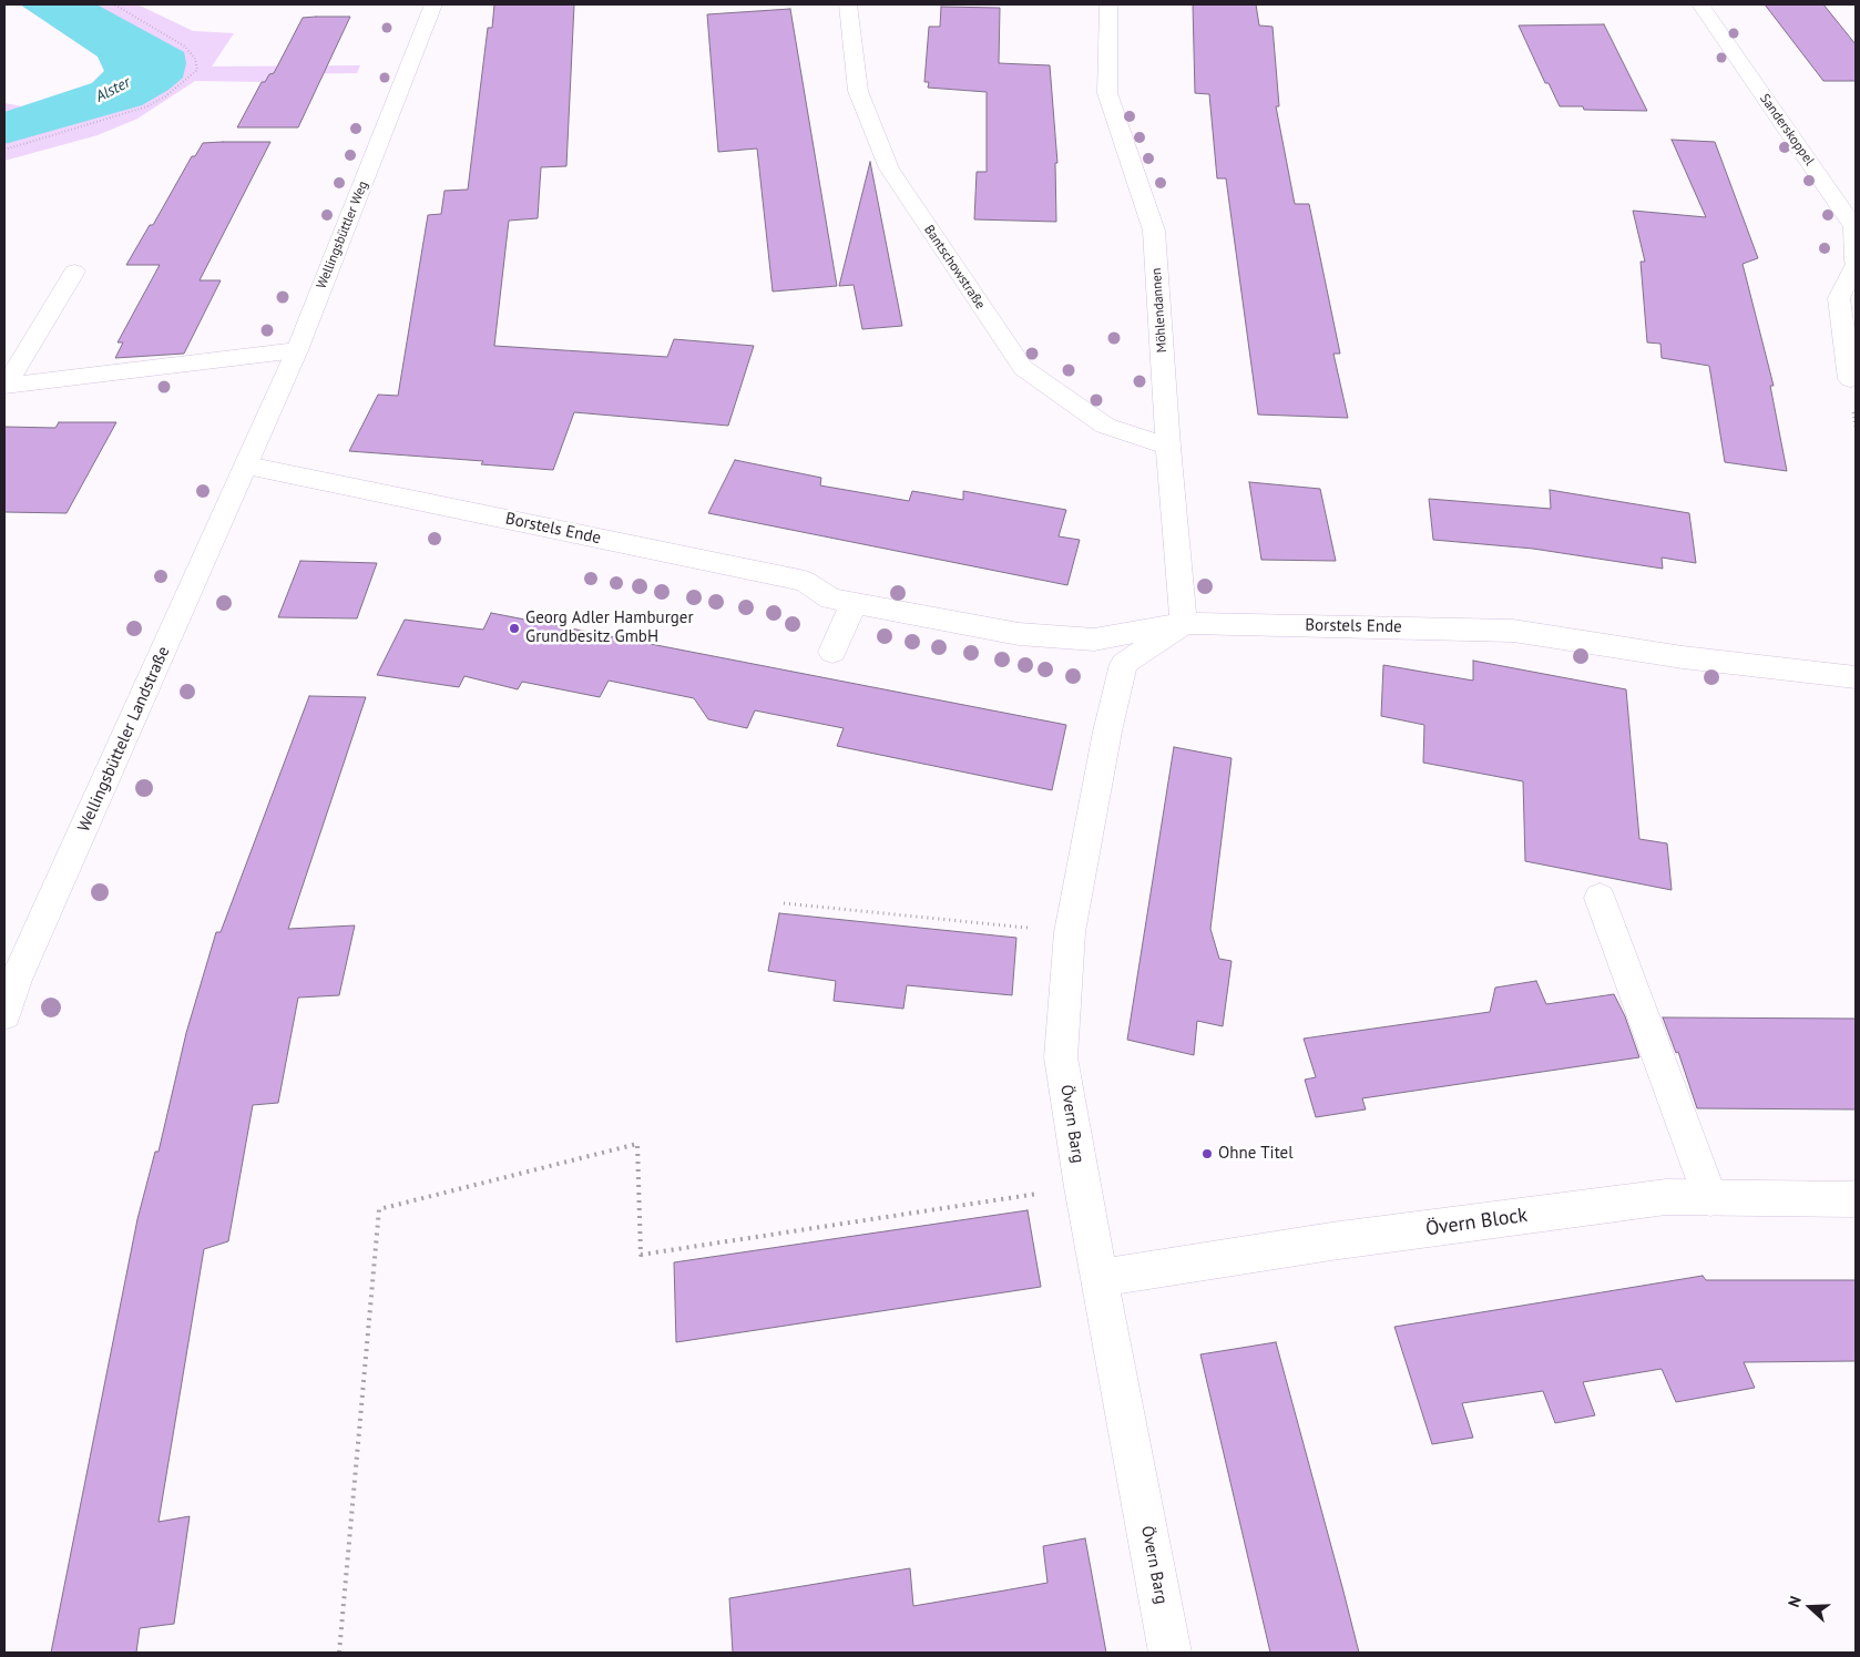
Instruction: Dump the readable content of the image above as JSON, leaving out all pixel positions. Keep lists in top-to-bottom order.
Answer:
{
  "streets": {
    "street": [
      "Sanderskoppel",
      "Wellingsbüttler Weg",
      "Bantschowstraße",
      "Möhlendannen",
      "Borstels Ende",
      "Wellingsbütteler Landstraße",
      "Övern Barg",
      "Övern Block"
    ]
  },
  "crossings": [
    ["Wellingsbüttler Weg", "Borstels Ende"],
    ["Wellingsbüttler Weg", "Wellingsbütteler Landstraße"],
    ["Bantschowstraße", "Möhlendannen"],
    ["Möhlendannen", "Borstels Ende"],
    ["Möhlendannen", "Övern Barg"],
    ["Borstels Ende", "Wellingsbütteler Landstraße"],
    ["Borstels Ende", "Övern Barg"],
    ["Övern Barg", "Övern Block"]
  ],
  "water": ["Alster"],
  "places": ["Georg Adler Hamburger Grundbesitz GmbH", "Ohne Titel"],
  "north": "left"
}
